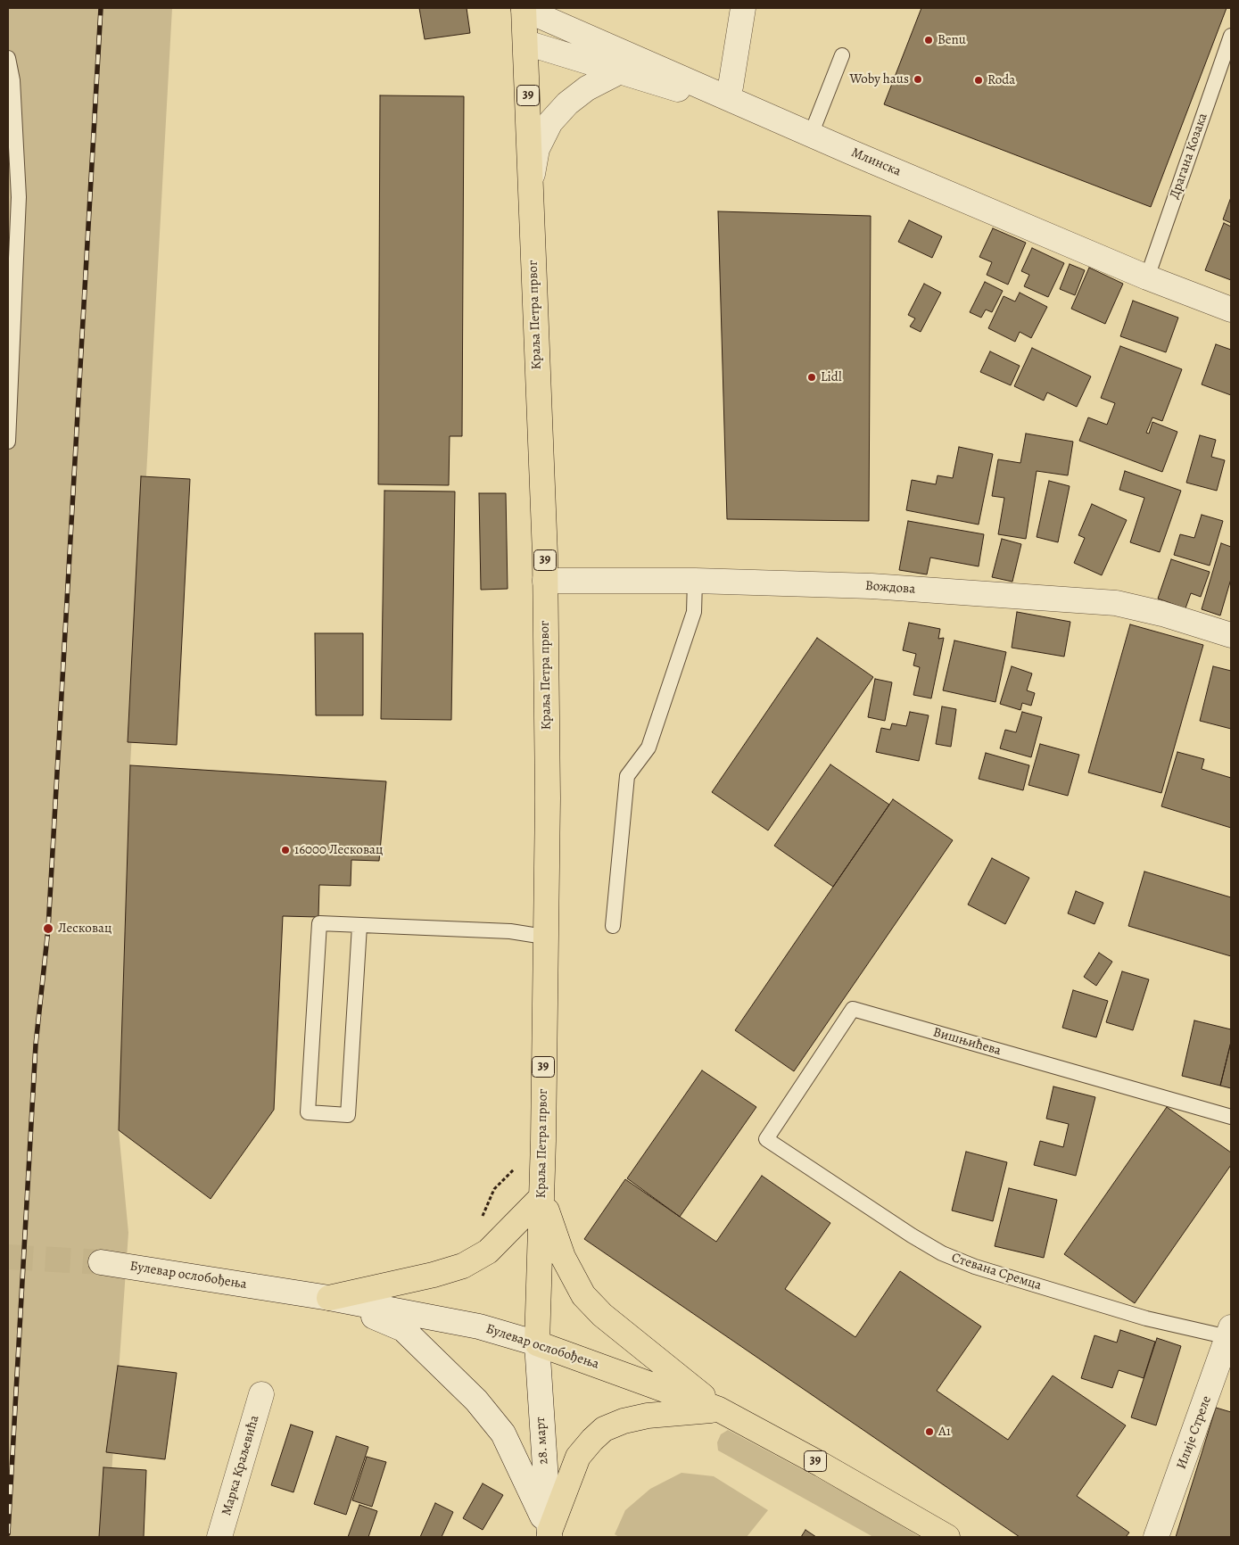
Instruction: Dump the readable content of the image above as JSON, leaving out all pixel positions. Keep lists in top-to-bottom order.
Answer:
{
  "streets": {
    "main road": ["39", "Краља Петра првог", "Булевар ослобођења"],
    "street": [
      "Млинска",
      "Вождова",
      "Илије Стреле",
      "28. март",
      "Марка Краљевића"
    ],
    "lane": ["Драгана Козака", "Вишњићева", "Стевана Сремца"]
  },
  "crossings": [
    ["Драгана Козака", "Млинска"],
    ["Млинска", "Краља Петра првог"],
    ["Краља Петра првог", "Вождова"],
    ["Краља Петра првог", "Булевар ослобођења"],
    ["Краља Петра првог", "28. март"],
    ["Вишњићева", "Стевана Сремца"],
    ["Стевана Сремца", "Илије Стреле"],
    ["Булевар ослобођења", "28. март"]
  ],
  "places": [
    "Benu",
    "Woby haus",
    "Roda",
    "Lidl",
    "16000 Лесковац",
    "Лесковац",
    "A1"
  ]
}
